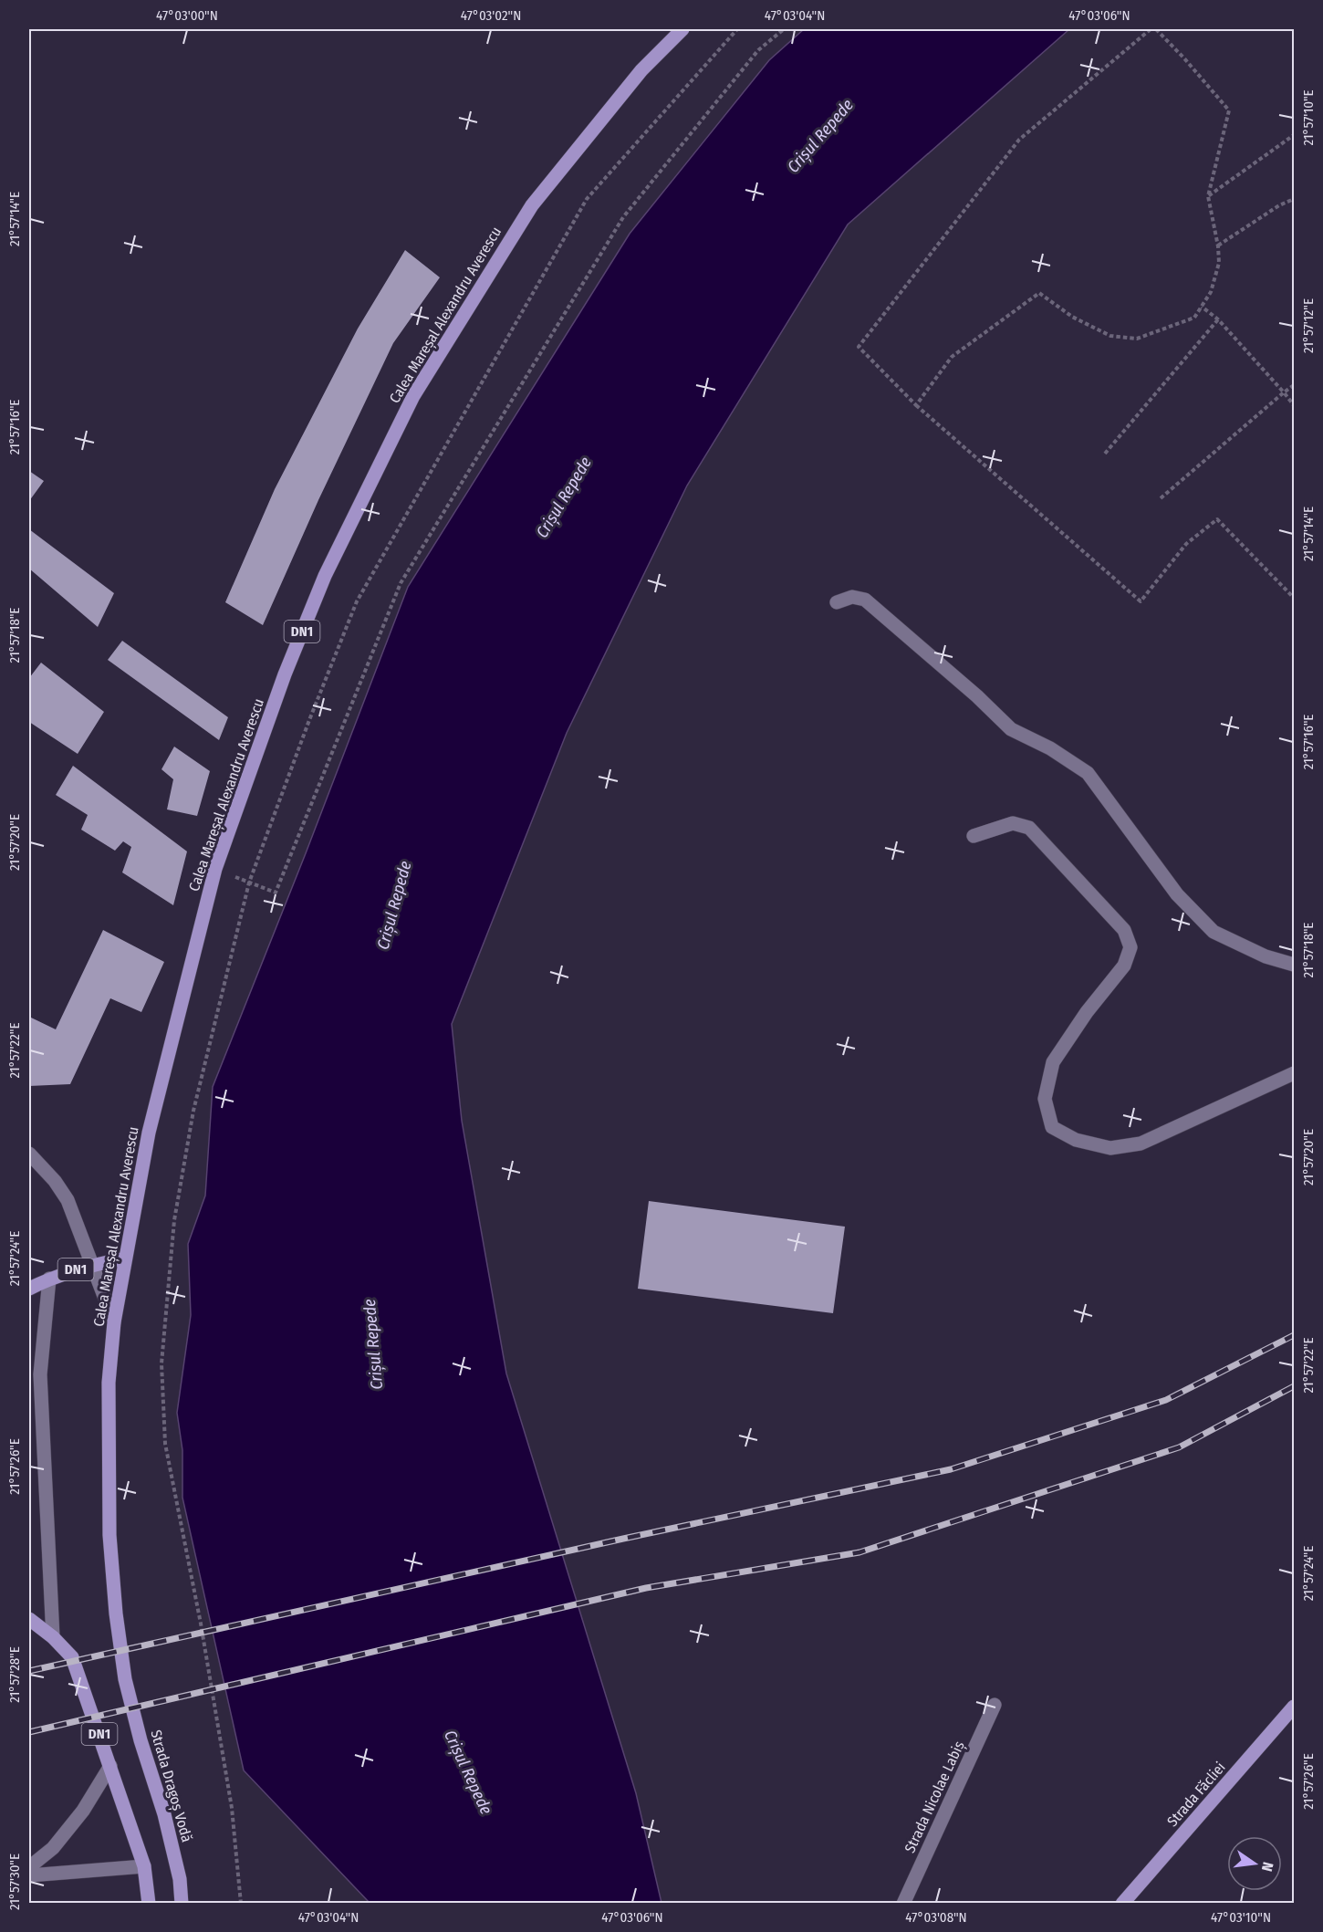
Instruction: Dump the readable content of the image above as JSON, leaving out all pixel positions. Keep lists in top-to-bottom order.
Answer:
{
  "streets": {
    "main road": [
      "Calea Mareșal Alexandru Averescu",
      "DN1",
      "Strada Dragoș Vodă",
      "Strada Făcliei"
    ],
    "street": ["Strada Nicolae Labiș"]
  },
  "crossings": [
    ["Calea Mareșal Alexandru Averescu", "DN1"],
    ["Calea Mareșal Alexandru Averescu", "Strada Dragoș Vodă"]
  ],
  "water": ["Crișul Repede"],
  "north": "right",
  "coordinates": [
    "47°03'00\"N",
    "47°03'02\"N",
    "47°03'04\"N",
    "47°03'06\"N",
    "21°57'10\"E",
    "21°57'14\"E",
    "21°57'12\"E",
    "21°57'16\"E",
    "21°57'18\"E",
    "21°57'20\"E",
    "21°57'22\"E",
    "21°57'24\"E",
    "21°57'26\"E",
    "21°57'28\"E",
    "21°57'30\"E",
    "47°03'08\"N",
    "47°03'10\"N"
  ]
}
